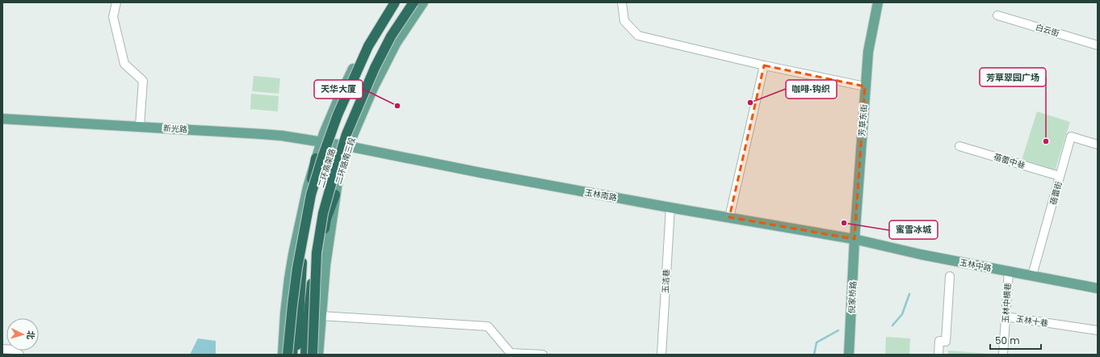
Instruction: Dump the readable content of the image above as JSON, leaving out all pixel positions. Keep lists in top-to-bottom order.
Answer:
{
  "streets": {
    "highway": ["二环高架路"],
    "main road": [
      "芳草东街",
      "新光路",
      "二环路南三段",
      "玉林南路",
      "玉林中路",
      "倪家桥路"
    ],
    "street": [
      "白云街",
      "蓓蕾中巷",
      "蓓蕾街",
      "玉洁巷",
      "玉林中横巷",
      "玉林十巷"
    ]
  },
  "crossings": [
    ["芳草东街", "玉林南路"],
    ["芳草东街", "玉林中路"],
    ["芳草东街", "倪家桥路"],
    ["新光路", "二环路南三段"],
    ["新光路", "玉林南路"],
    ["二环路南三段", "玉林南路"],
    ["蓓蕾中巷", "蓓蕾街"],
    ["蓓蕾街", "玉林中路"],
    ["玉林南路", "玉林中路"],
    ["玉林南路", "玉洁巷"],
    ["玉林南路", "倪家桥路"],
    ["玉林中路", "倪家桥路"],
    ["玉林中路", "玉林中横巷"],
    ["玉林中横巷", "玉林十巷"]
  ],
  "places": [
    "咖啡·钩织",
    "天华大厦",
    "芳草翠园广场",
    "蜜雪冰城"
  ],
  "scale_bar": "50 m",
  "north": "right"
}
